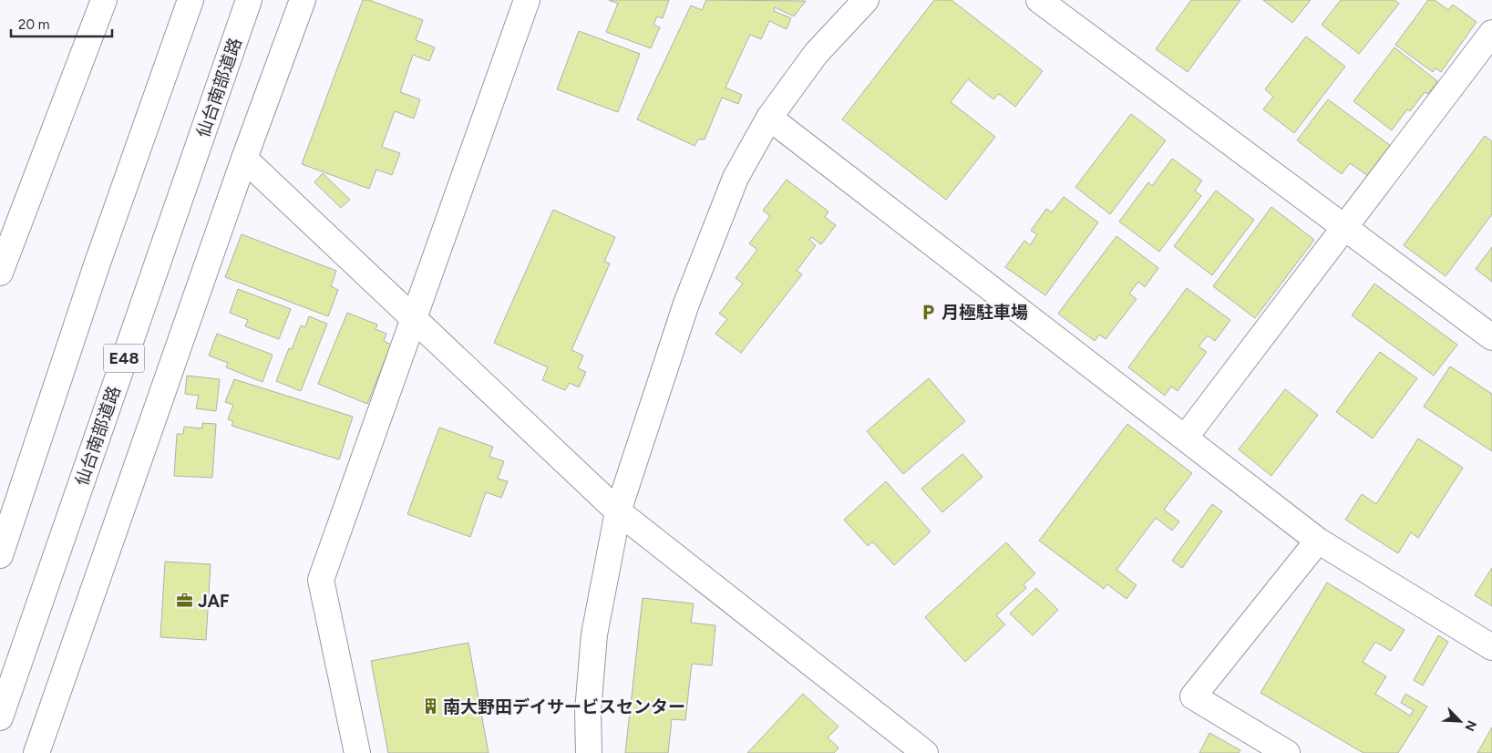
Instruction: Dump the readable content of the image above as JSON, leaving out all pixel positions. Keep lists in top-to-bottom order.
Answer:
{
  "streets": {
    "main road": ["仙台南部道路", "E48"]
  },
  "places": {
    "parking": ["月極駐車場"],
    "office": ["JAF"],
    "building": ["南大野田デイサービスセンター"]
  },
  "scale_bar": "20 m",
  "north": "bottom right"
}
